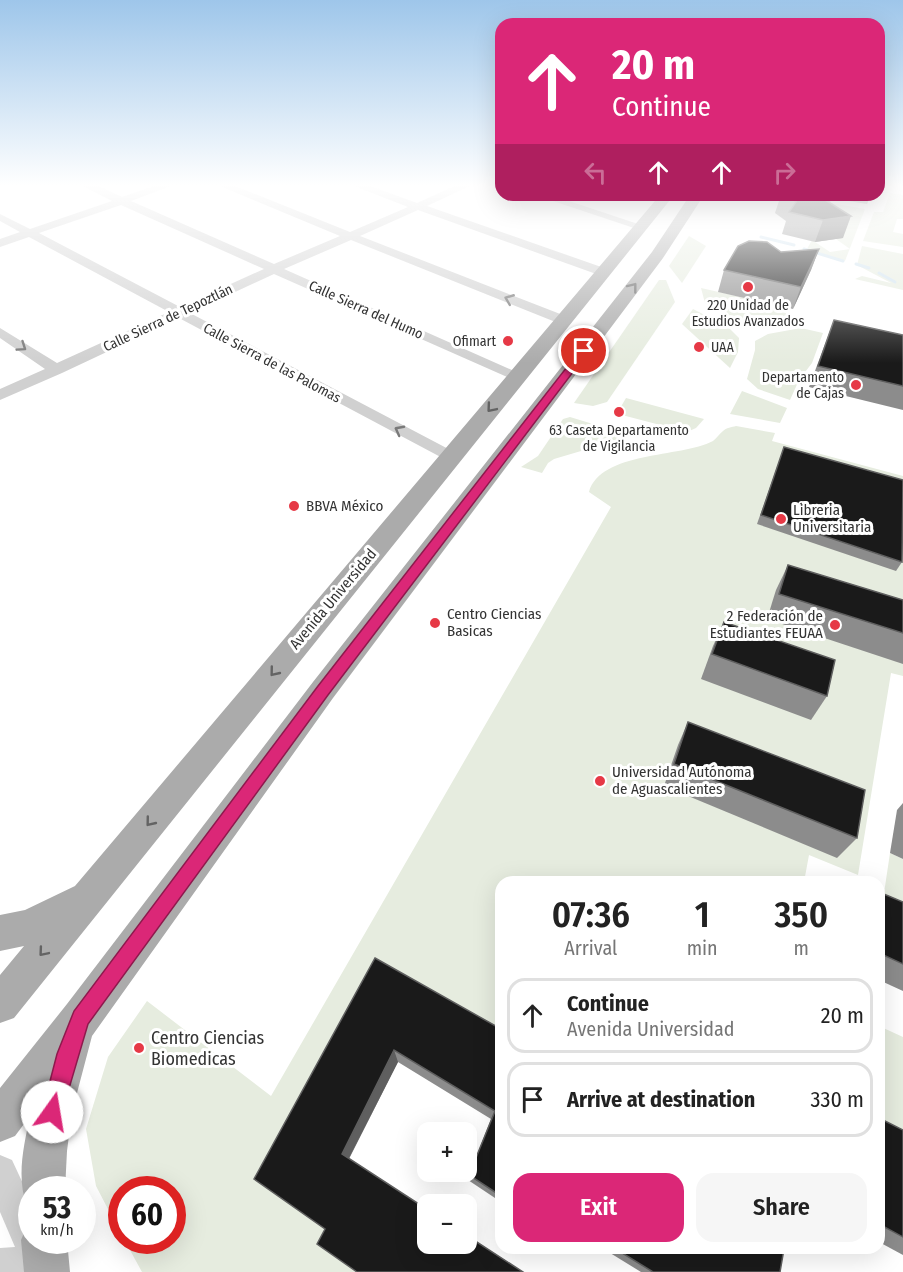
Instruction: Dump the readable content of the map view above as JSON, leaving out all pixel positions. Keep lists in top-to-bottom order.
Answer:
{
  "streets": {
    "main road": ["Avenida Universidad"],
    "street": ["Calle Sierra del Humo", "Calle Sierra de Tepoztlán", "Calle Sierra de las Palomas"]
  },
  "crossings": [
    ["Calle Sierra del Humo", "Calle Sierra de Tepoztlán"],
    ["Calle Sierra del Humo", "Avenida Universidad"],
    ["Calle Sierra de Tepoztlán", "Calle Sierra de las Palomas"],
    ["Calle Sierra de las Palomas", "Avenida Universidad"]
  ],
  "places": [
    "220 Unidad de Estudios Avanzados",
    "Ofimart",
    "UAA",
    "Departamento de Cajas",
    "63 Caseta Departamento de Vigilancia",
    "BBVA México",
    "Libreria Universitaria",
    "Centro Ciencias Basicas",
    "2 Federación de Estudiantes FEUAA",
    "Universidad Autónoma de Aguascalientes",
    "Centro Ciencias Biomedicas"
  ],
  "page": {
    "turn": ["20 m", "Continue"],
    "eta": [
      "07:36",
      "Arrival",
      "1",
      "min",
      "350",
      "m"
    ],
    "list": [
      {
        "name": "Continue",
        "note": "Avenida Universidad",
        "value": "20 m"
      },
      {
        "name": "Arrive at destination",
        "value": "330 m"
      }
    ],
    "map_buttons": ["+", "−"],
    "buttons": ["Exit", "Share"],
    "speed": "53 km/h",
    "limit": "60"
  }
}
